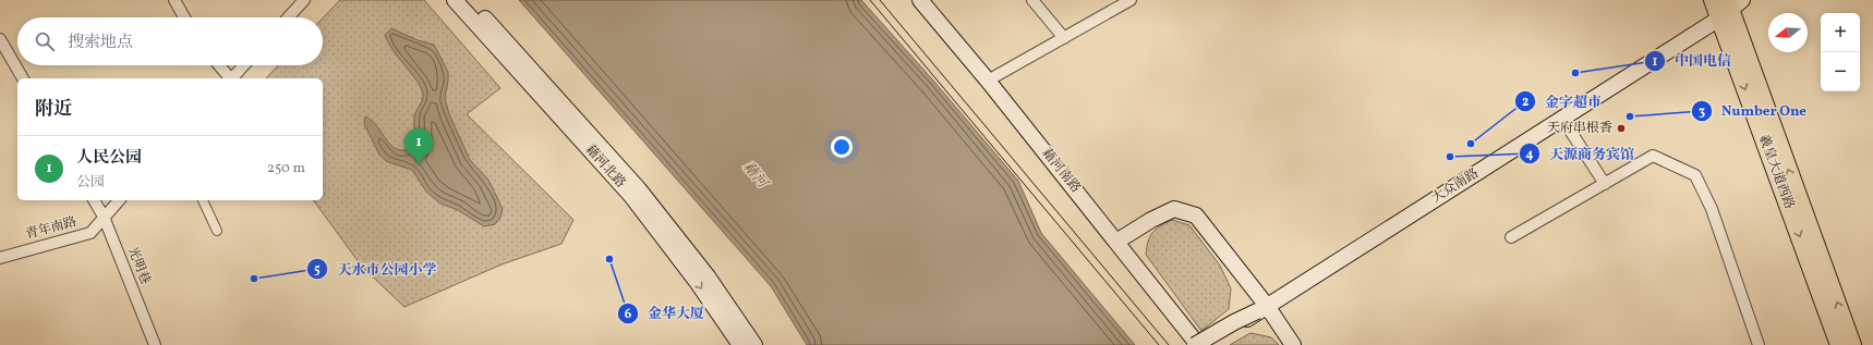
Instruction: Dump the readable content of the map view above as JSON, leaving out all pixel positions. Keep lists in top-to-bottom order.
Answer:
{
  "streets": {
    "main road": [
      "藉河北路",
      "藉河南路",
      "羲皇大道西路",
      "大众南路"
    ],
    "street": ["青年南路", "光明巷"]
  },
  "crossings": [
    ["羲皇大道西路", "大众南路"],
    ["青年南路", "光明巷"]
  ],
  "water": ["藉河"],
  "places": [
    "中国电信",
    "Number One",
    "天府串根香",
    "金字超市",
    "天源商务宾馆",
    "金华大厦",
    "天水市公园小学"
  ],
  "north": "left",
  "page": {
    "map_buttons": ["+", "−"],
    "search": "搜索地点",
    "heading": "附近",
    "pins": "1",
    "list": [
      {
        "mark": "1",
        "name": "人民公园",
        "note": "公园",
        "value": "250 m"
      }
    ]
  }
}
